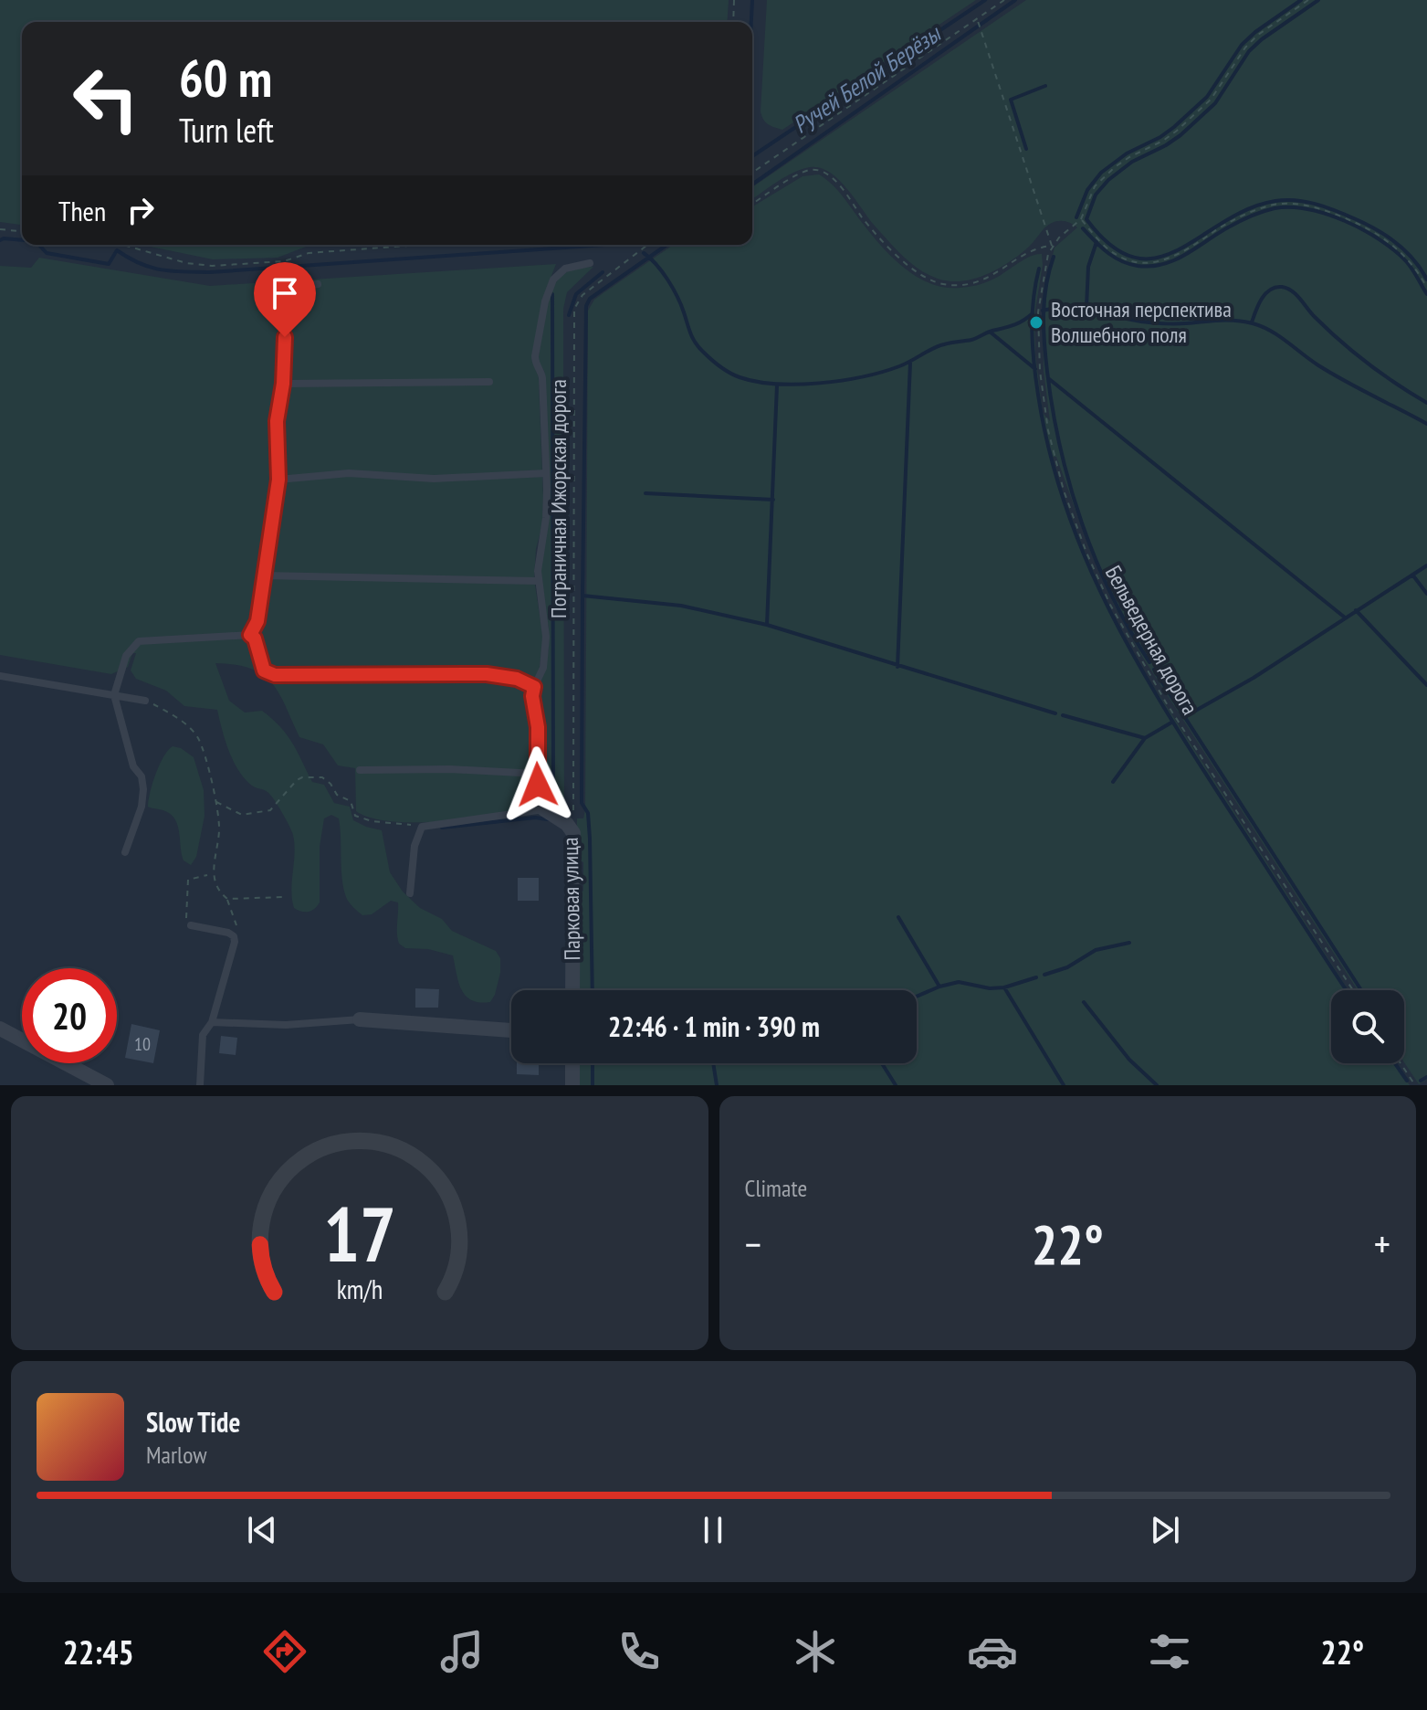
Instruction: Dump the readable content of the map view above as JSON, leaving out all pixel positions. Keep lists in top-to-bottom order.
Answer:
{
  "streets": {
    "street": ["Парковая улица"],
    "path": ["Пограничная Ижорская дорога", "Бельведерная дорога"]
  },
  "water": ["Ручей Белой Берёзы"],
  "places": ["Восточная перспектива Волшебного поля"],
  "house_numbers": ["10"],
  "page": {
    "turn": ["60 m", "Turn left"],
    "then": "Then",
    "limit": "20",
    "trip": "22:46 · 1 min · 390 m",
    "tile": "Climate",
    "heat": ["−", "22°", "+"],
    "song": ["Slow Tide", "Marlow"],
    "tabs": ["22:45", "22°"],
    "gauge": ["17", "km/h"]
  }
}
